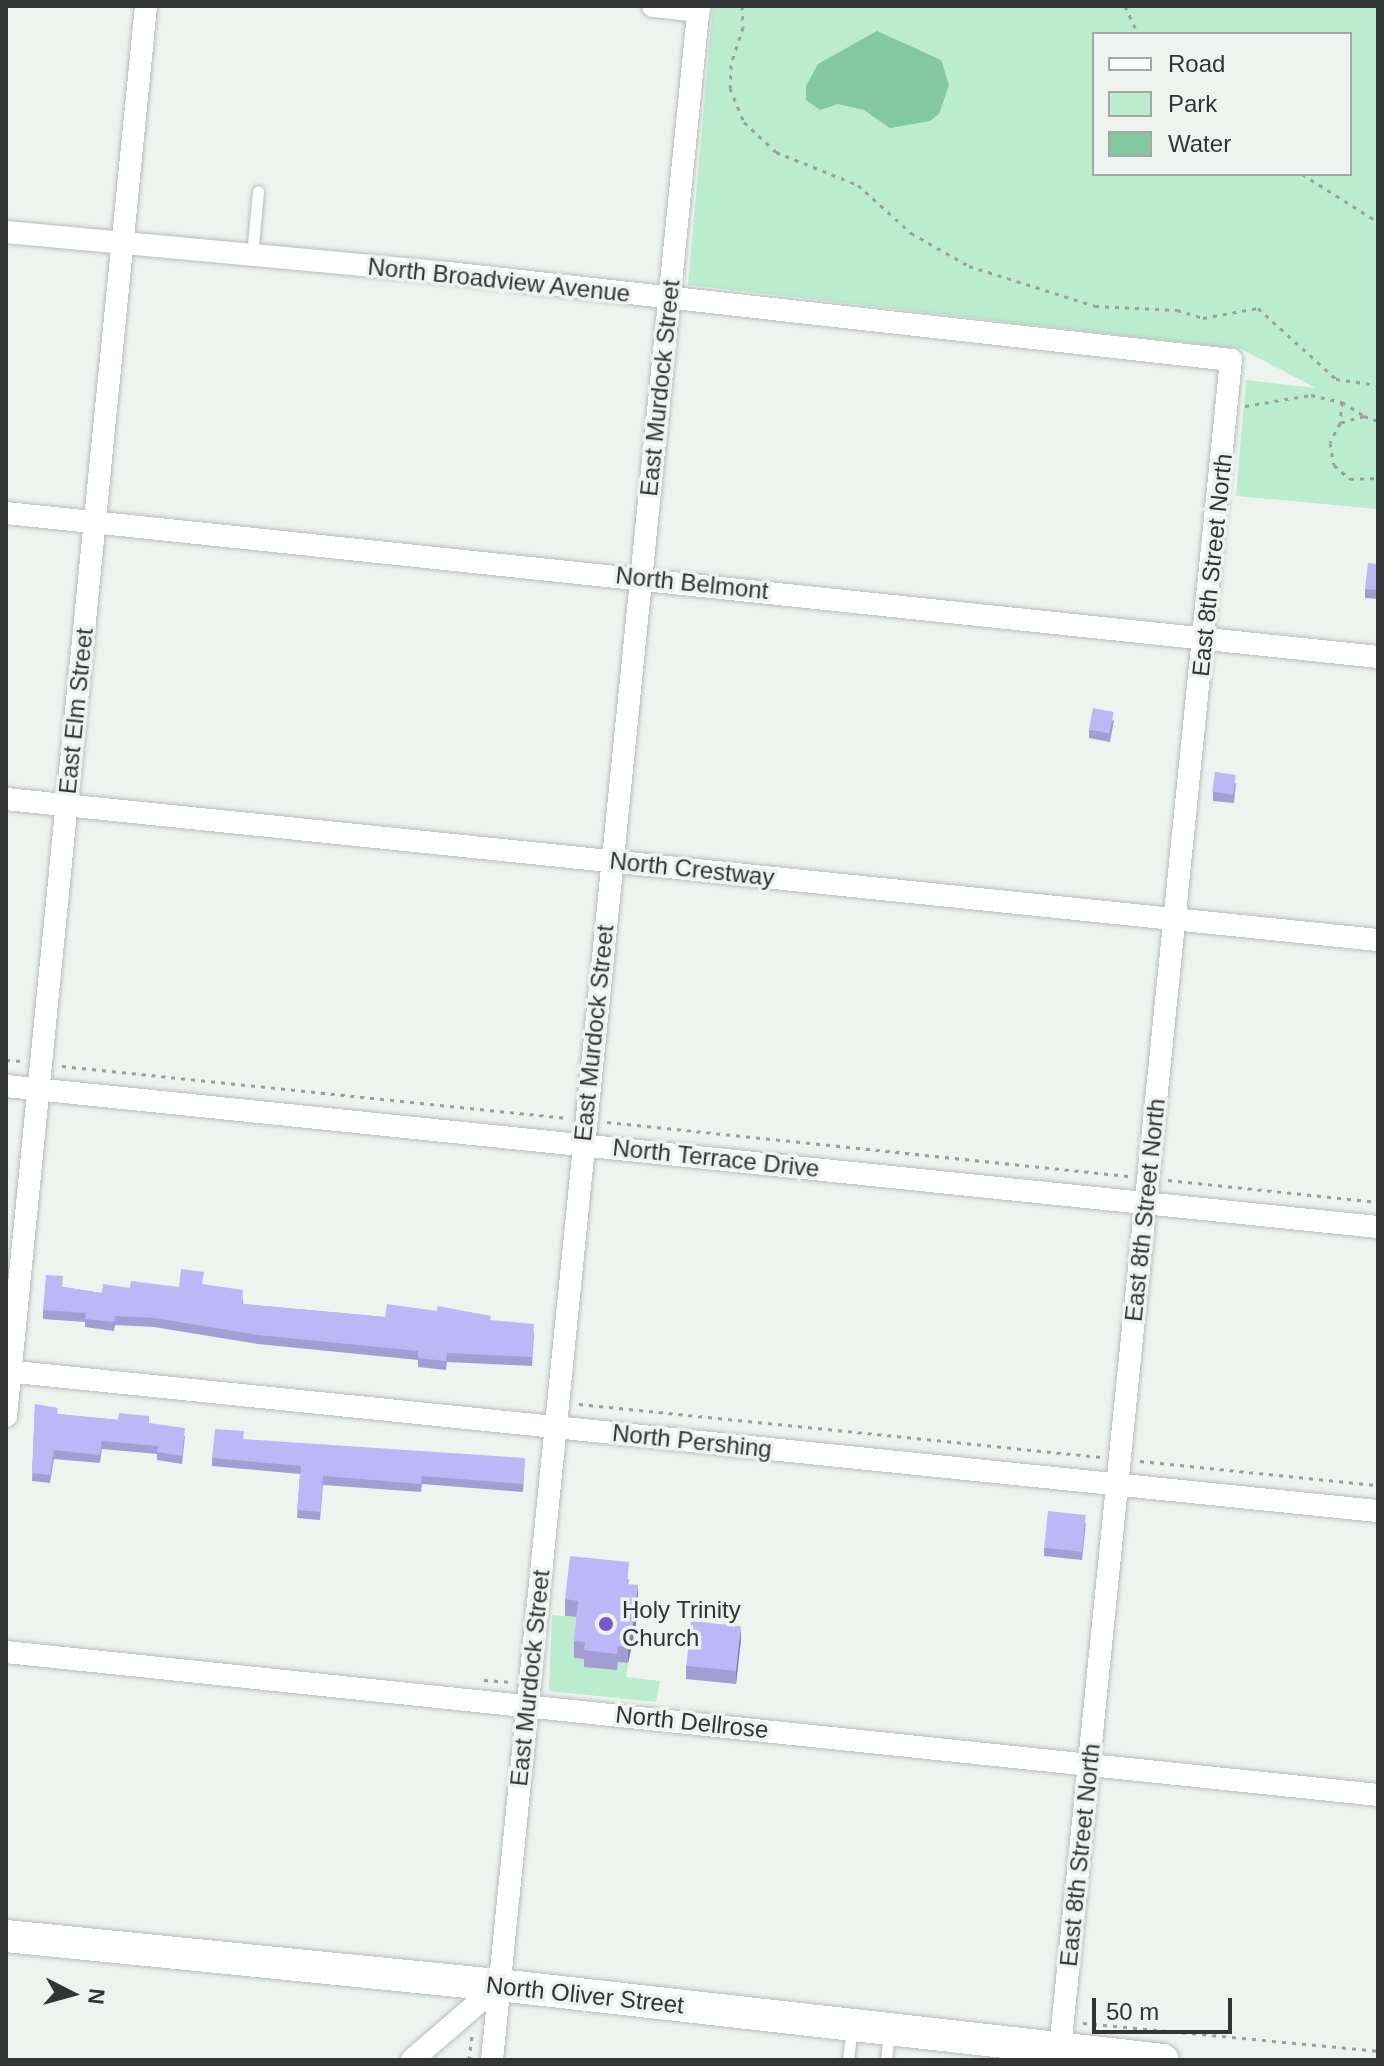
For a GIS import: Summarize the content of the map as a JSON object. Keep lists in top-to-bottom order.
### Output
{
  "streets": {
    "main road": ["North Oliver Street"],
    "street": [
      "North Broadview Avenue",
      "East Murdock Street",
      "East 8th Street North",
      "North Belmont",
      "East Elm Street",
      "North Crestway",
      "North Terrace Drive",
      "North Pershing",
      "North Dellrose"
    ]
  },
  "crossings": [
    ["North Broadview Avenue", "East Murdock Street"],
    ["North Broadview Avenue", "East 8th Street North"],
    ["North Broadview Avenue", "East Elm Street"],
    ["East Murdock Street", "North Belmont"],
    ["East Murdock Street", "North Crestway"],
    ["East Murdock Street", "North Terrace Drive"],
    ["East Murdock Street", "North Pershing"],
    ["East Murdock Street", "North Dellrose"],
    ["East Murdock Street", "North Oliver Street"],
    ["East 8th Street North", "North Belmont"],
    ["East 8th Street North", "North Crestway"],
    ["East 8th Street North", "North Terrace Drive"],
    ["East 8th Street North", "North Pershing"],
    ["East 8th Street North", "North Dellrose"],
    ["East 8th Street North", "North Oliver Street"],
    ["North Belmont", "East Elm Street"],
    ["East Elm Street", "North Crestway"],
    ["East Elm Street", "North Terrace Drive"],
    ["East Elm Street", "North Pershing"]
  ],
  "places": ["Holy Trinity Church"],
  "legend": ["Road", "Park", "Water"],
  "scale_bar": "50 m",
  "north": "right"
}
